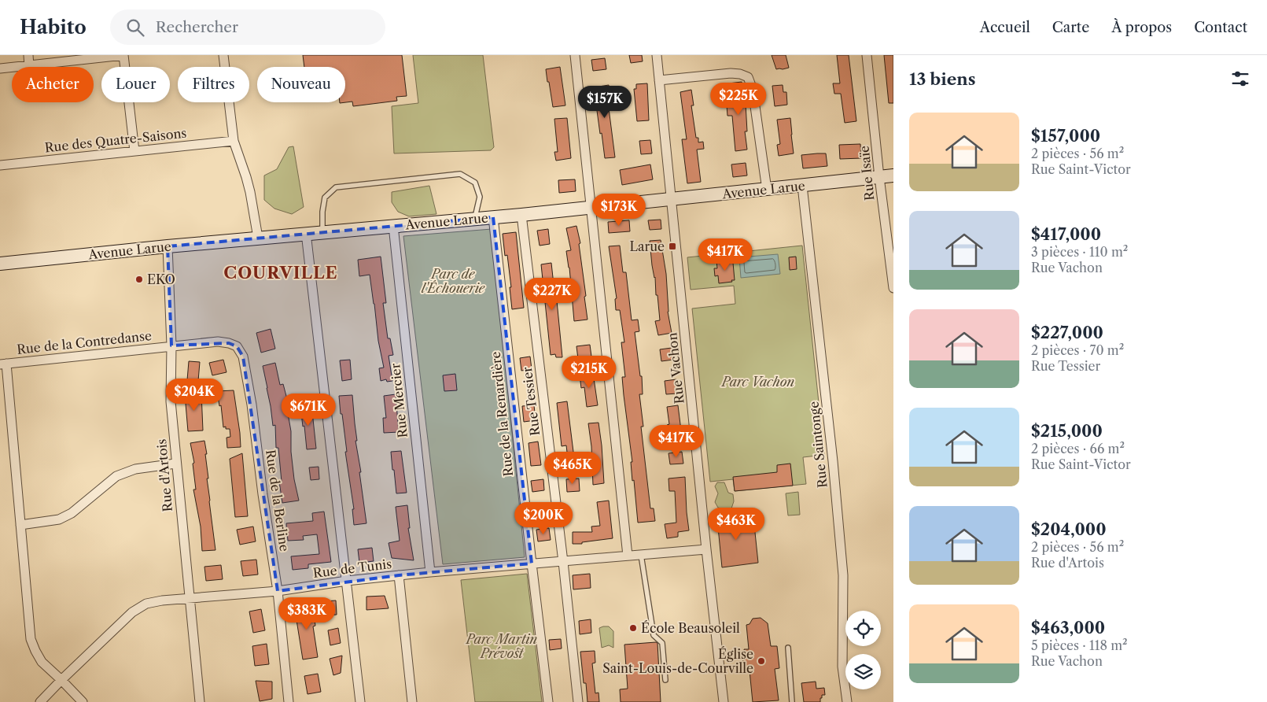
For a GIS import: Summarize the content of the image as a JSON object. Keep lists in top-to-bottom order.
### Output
{
  "streets": {
    "street": [
      "Rue des Quatre-Saisons",
      "Rue Isaïe",
      "Avenue Larue",
      "Rue de la Contredanse",
      "Rue Vachon",
      "Rue Mercier",
      "Rue Tessier",
      "Rue de la Renardière",
      "Rue Saintonge",
      "Rue d'Artois",
      "Rue de la Berline",
      "Rue de Tunis"
    ]
  },
  "crossings": [
    ["Rue Isaïe", "Avenue Larue"],
    ["Avenue Larue", "Rue Vachon"],
    ["Avenue Larue", "Rue Mercier"],
    ["Avenue Larue", "Rue Tessier"],
    ["Avenue Larue", "Rue de la Renardière"],
    ["Avenue Larue", "Rue Saintonge"],
    ["Avenue Larue", "Rue d'Artois"],
    ["Rue de la Contredanse", "Rue d'Artois"],
    ["Rue de la Contredanse", "Rue de la Berline"],
    ["Rue Vachon", "Rue de Tunis"],
    ["Rue Mercier", "Rue de Tunis"],
    ["Rue Tessier", "Rue de Tunis"],
    ["Rue de la Renardière", "Rue de Tunis"],
    ["Rue d'Artois", "Rue de la Berline"],
    ["Rue d'Artois", "Rue de Tunis"],
    ["Rue de la Berline", "Rue de Tunis"]
  ],
  "districts": ["COURVILLE"],
  "parks": ["Parc de l'Échouerie", "Parc Vachon", "Parc Martin Prévost"],
  "places": {
    "transit": ["Larue"],
    "other": ["EKO", "École Beausoleil", "Église Saint-Louis-de-Courville"]
  },
  "page": {
    "header": "Habito",
    "search": "Rechercher",
    "nav": [
      "Accueil",
      "Carte",
      "À propos",
      "Contact"
    ],
    "heading": "13 biens",
    "chip": [
      "Acheter",
      "Louer",
      "Filtres",
      "Nouveau"
    ],
    "price": [
      "$225K",
      "$157K",
      "$173K",
      "$417K",
      "$227K",
      "$215K",
      "$204K",
      "$671K",
      "$417K",
      "$465K",
      "$200K",
      "$463K",
      "$383K"
    ],
    "list": [
      {
        "name": "$157,000",
        "note": "2 pièces · 56 m² · Rue Saint-Victor"
      },
      {
        "name": "$417,000",
        "note": "3 pièces · 110 m² · Rue Vachon"
      },
      {
        "name": "$227,000",
        "note": "2 pièces · 70 m² · Rue Tessier"
      },
      {
        "name": "$215,000",
        "note": "2 pièces · 66 m² · Rue Saint-Victor"
      },
      {
        "name": "$204,000",
        "note": "2 pièces · 56 m² · Rue d'Artois"
      },
      {
        "name": "$463,000",
        "note": "5 pièces · 118 m² · Rue Vachon"
      }
    ]
  }
}
